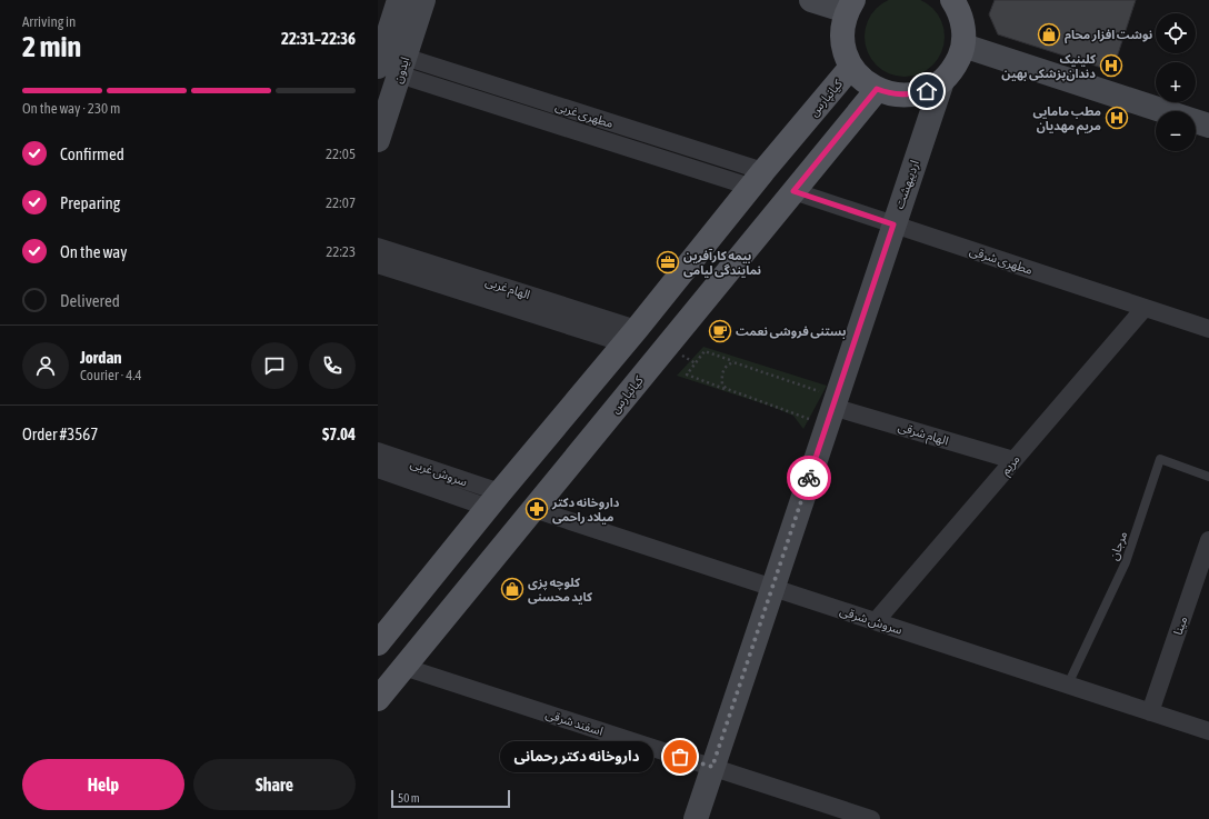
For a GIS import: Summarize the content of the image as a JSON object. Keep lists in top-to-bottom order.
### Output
{
  "streets": {
    "main road": ["کیانپارس"],
    "street": [
      "ایدون",
      "مطهری غربی",
      "اردیبهشت",
      "مطهری شرقی",
      "الهام غربی",
      "الهام شرقی",
      "مریم",
      "سروش غربی",
      "سروش شرقی",
      "مینا",
      "اسفند شرقی"
    ],
    "lane": ["مرجان"]
  },
  "crossings": [
    ["ایدون", "مطهری غربی"],
    ["کیانپارس", "مطهری غربی"],
    ["کیانپارس", "مطهری شرقی"],
    ["کیانپارس", "الهام غربی"],
    ["کیانپارس", "سروش غربی"],
    ["کیانپارس", "سروش شرقی"],
    ["کیانپارس", "اسفند شرقی"],
    ["اردیبهشت", "مطهری شرقی"],
    ["اردیبهشت", "الهام شرقی"],
    ["اردیبهشت", "سروش شرقی"],
    ["اردیبهشت", "اسفند شرقی"],
    ["مطهری شرقی", "مریم"],
    ["الهام شرقی", "مریم"],
    ["مریم", "سروش شرقی"],
    ["مرجان", "سروش شرقی"],
    ["سروش شرقی", "مینا"]
  ],
  "places": {
    "shop": ["نوشت افزار محام", "کلوچه پزی کاید محسنی"],
    "hospital": ["کلینیک دندان‌پزشکی بهین", "مطب مامایی مریم مهدیان"],
    "office": ["بیمه کارآفرین نمایندگی لیامی"],
    "cafe": ["بستنی فروشی نعمت"],
    "pharmacy": ["داروخانه دکتر میلاد راحمی"],
    "other": ["داروخانه دکتر رحمانی"]
  },
  "scale_bar": "50 m",
  "page": {
    "heading": ["2 min", "Arriving in", "22:31–22:36"],
    "panel": [
      "Jordan",
      "Courier · 4.4",
      "Order #3567",
      "$7.04"
    ],
    "map_buttons": ["+", "−"],
    "bar": "On the way · 230 m",
    "list": [
      ["Confirmed", "22:05"],
      ["Preparing", "22:07"],
      ["On the way", "22:23"],
      "Delivered"
    ],
    "bubble": "داروخانه دکتر رحمانی",
    "buttons": ["Help", "Share"],
    "scale": "50 m"
  }
}
